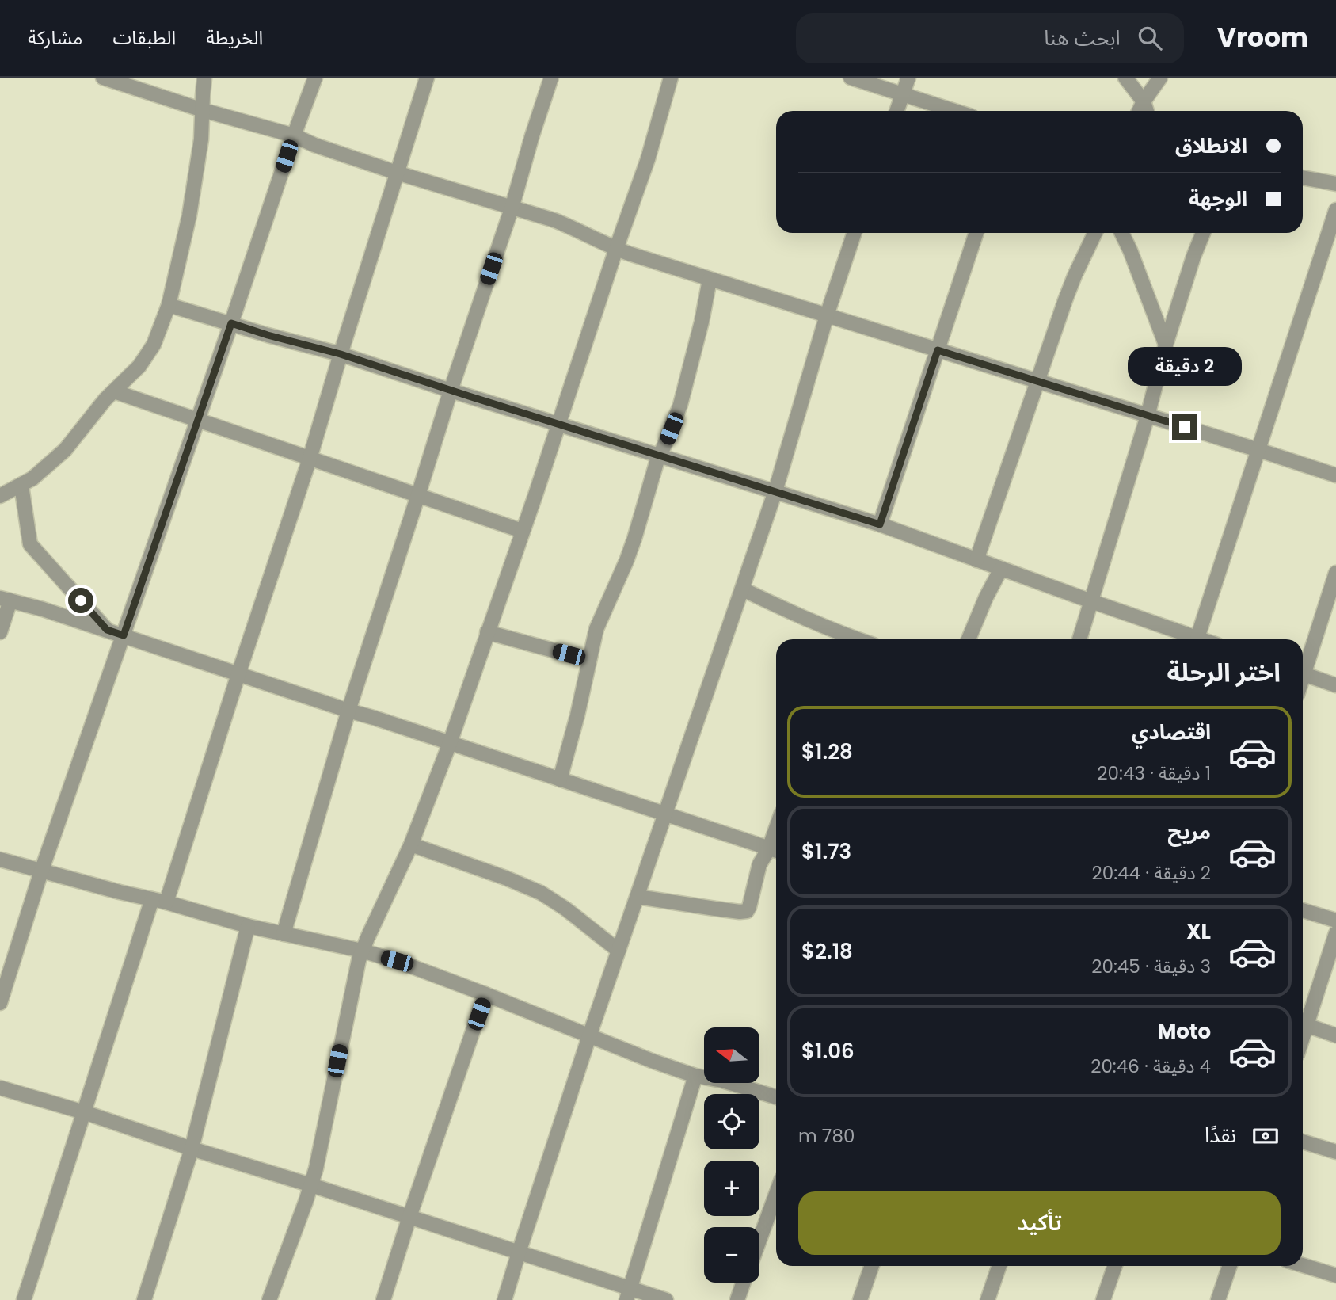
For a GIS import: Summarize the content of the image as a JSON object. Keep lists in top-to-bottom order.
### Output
{
  "north": "left",
  "page": {
    "header": "Vroom",
    "search": "ابحث هنا",
    "nav": ["الخريطة", "الطبقات", "مشاركة"],
    "banner": ["الانطلاق", "الوجهة"],
    "bubble": "2 دقيقة",
    "heading": "اختر الرحلة",
    "list": [
      {
        "name": "اقتصادي",
        "note": "1 دقيقة · 20:43",
        "value": "$1.28"
      },
      {
        "name": "مريح",
        "note": "2 دقيقة · 20:44",
        "value": "$1.73"
      },
      {
        "name": "XL",
        "note": "3 دقيقة · 20:45",
        "value": "$2.18"
      },
      {
        "name": "Moto",
        "note": "4 دقيقة · 20:46",
        "value": "$1.06"
      }
    ],
    "map_buttons": ["+", "−"],
    "pay": ["نقدًا", "780 m"],
    "buttons": "تأكيد"
  }
}
